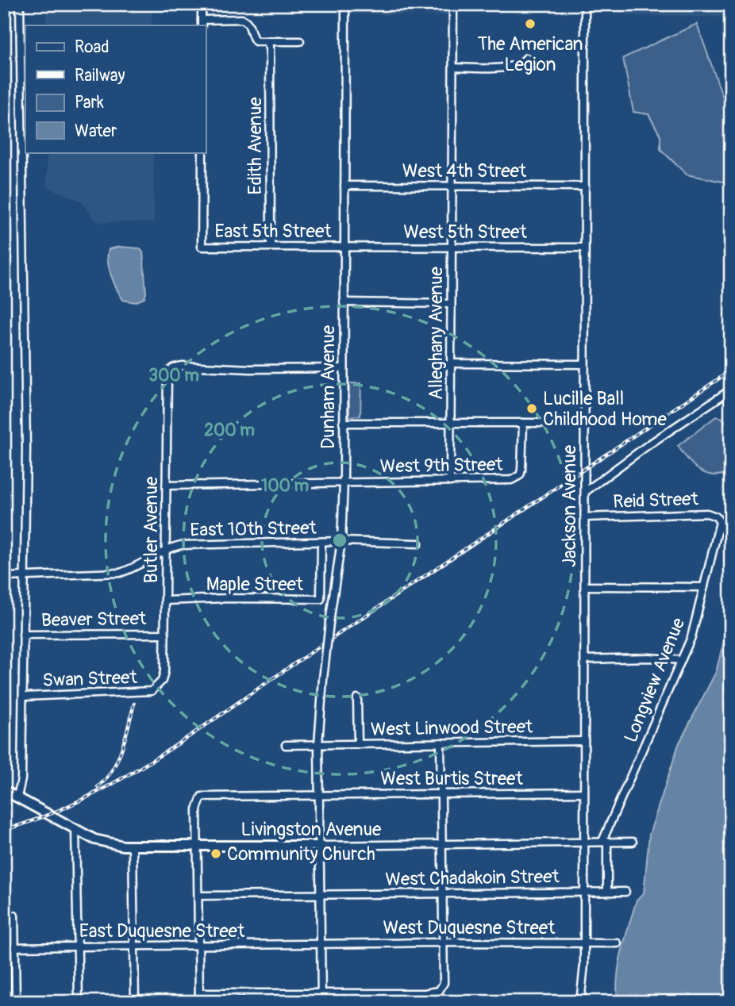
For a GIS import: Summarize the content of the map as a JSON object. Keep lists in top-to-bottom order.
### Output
{
  "streets": {
    "street": [
      "Edith Avenue",
      "West 4th Street",
      "East 5th Street",
      "West 5th Street",
      "Alleghany Avenue",
      "Dunham Avenue",
      "West 9th Street",
      "Reid Street",
      "Jackson Avenue",
      "East 10th Street",
      "Butler Avenue",
      "Maple Street",
      "Beaver Street",
      "Swan Street",
      "Longview Avenue",
      "West Linwood Street",
      "West Burtis Street",
      "Livingston Avenue",
      "West Chadakoin Street",
      "West Duquesne Street",
      "East Duquesne Street"
    ]
  },
  "crossings": [
    ["Edith Avenue", "East 5th Street"],
    ["West 4th Street", "Alleghany Avenue"],
    ["West 4th Street", "Dunham Avenue"],
    ["West 4th Street", "Jackson Avenue"],
    ["East 5th Street", "West 5th Street"],
    ["East 5th Street", "Dunham Avenue"],
    ["West 5th Street", "Alleghany Avenue"],
    ["West 5th Street", "Dunham Avenue"],
    ["West 5th Street", "Jackson Avenue"],
    ["Alleghany Avenue", "West 9th Street"],
    ["Dunham Avenue", "West 9th Street"],
    ["Dunham Avenue", "East 10th Street"],
    ["Dunham Avenue", "Butler Avenue"],
    ["Dunham Avenue", "West Linwood Street"],
    ["Dunham Avenue", "West Burtis Street"],
    ["Dunham Avenue", "Livingston Avenue"],
    ["Dunham Avenue", "West Chadakoin Street"],
    ["Dunham Avenue", "West Duquesne Street"],
    ["Dunham Avenue", "East Duquesne Street"],
    ["West 9th Street", "Butler Avenue"],
    ["Reid Street", "Jackson Avenue"],
    ["Reid Street", "Longview Avenue"],
    ["Jackson Avenue", "West Linwood Street"],
    ["Jackson Avenue", "West Burtis Street"],
    ["Jackson Avenue", "Livingston Avenue"],
    ["Jackson Avenue", "West Chadakoin Street"],
    ["Jackson Avenue", "West Duquesne Street"],
    ["East 10th Street", "Butler Avenue"],
    ["East 10th Street", "Maple Street"],
    ["Butler Avenue", "Maple Street"],
    ["Butler Avenue", "Beaver Street"],
    ["Butler Avenue", "Swan Street"],
    ["Longview Avenue", "Livingston Avenue"],
    ["West Burtis Street", "Livingston Avenue"],
    ["West Duquesne Street", "East Duquesne Street"]
  ],
  "places": ["The American Legion", "Lucille Ball Childhood Home", "Community Church"],
  "legend": [
    "Road",
    "Railway",
    "Park",
    "Water"
  ],
  "rings": ["300 m", "200 m", "100 m"]
}
